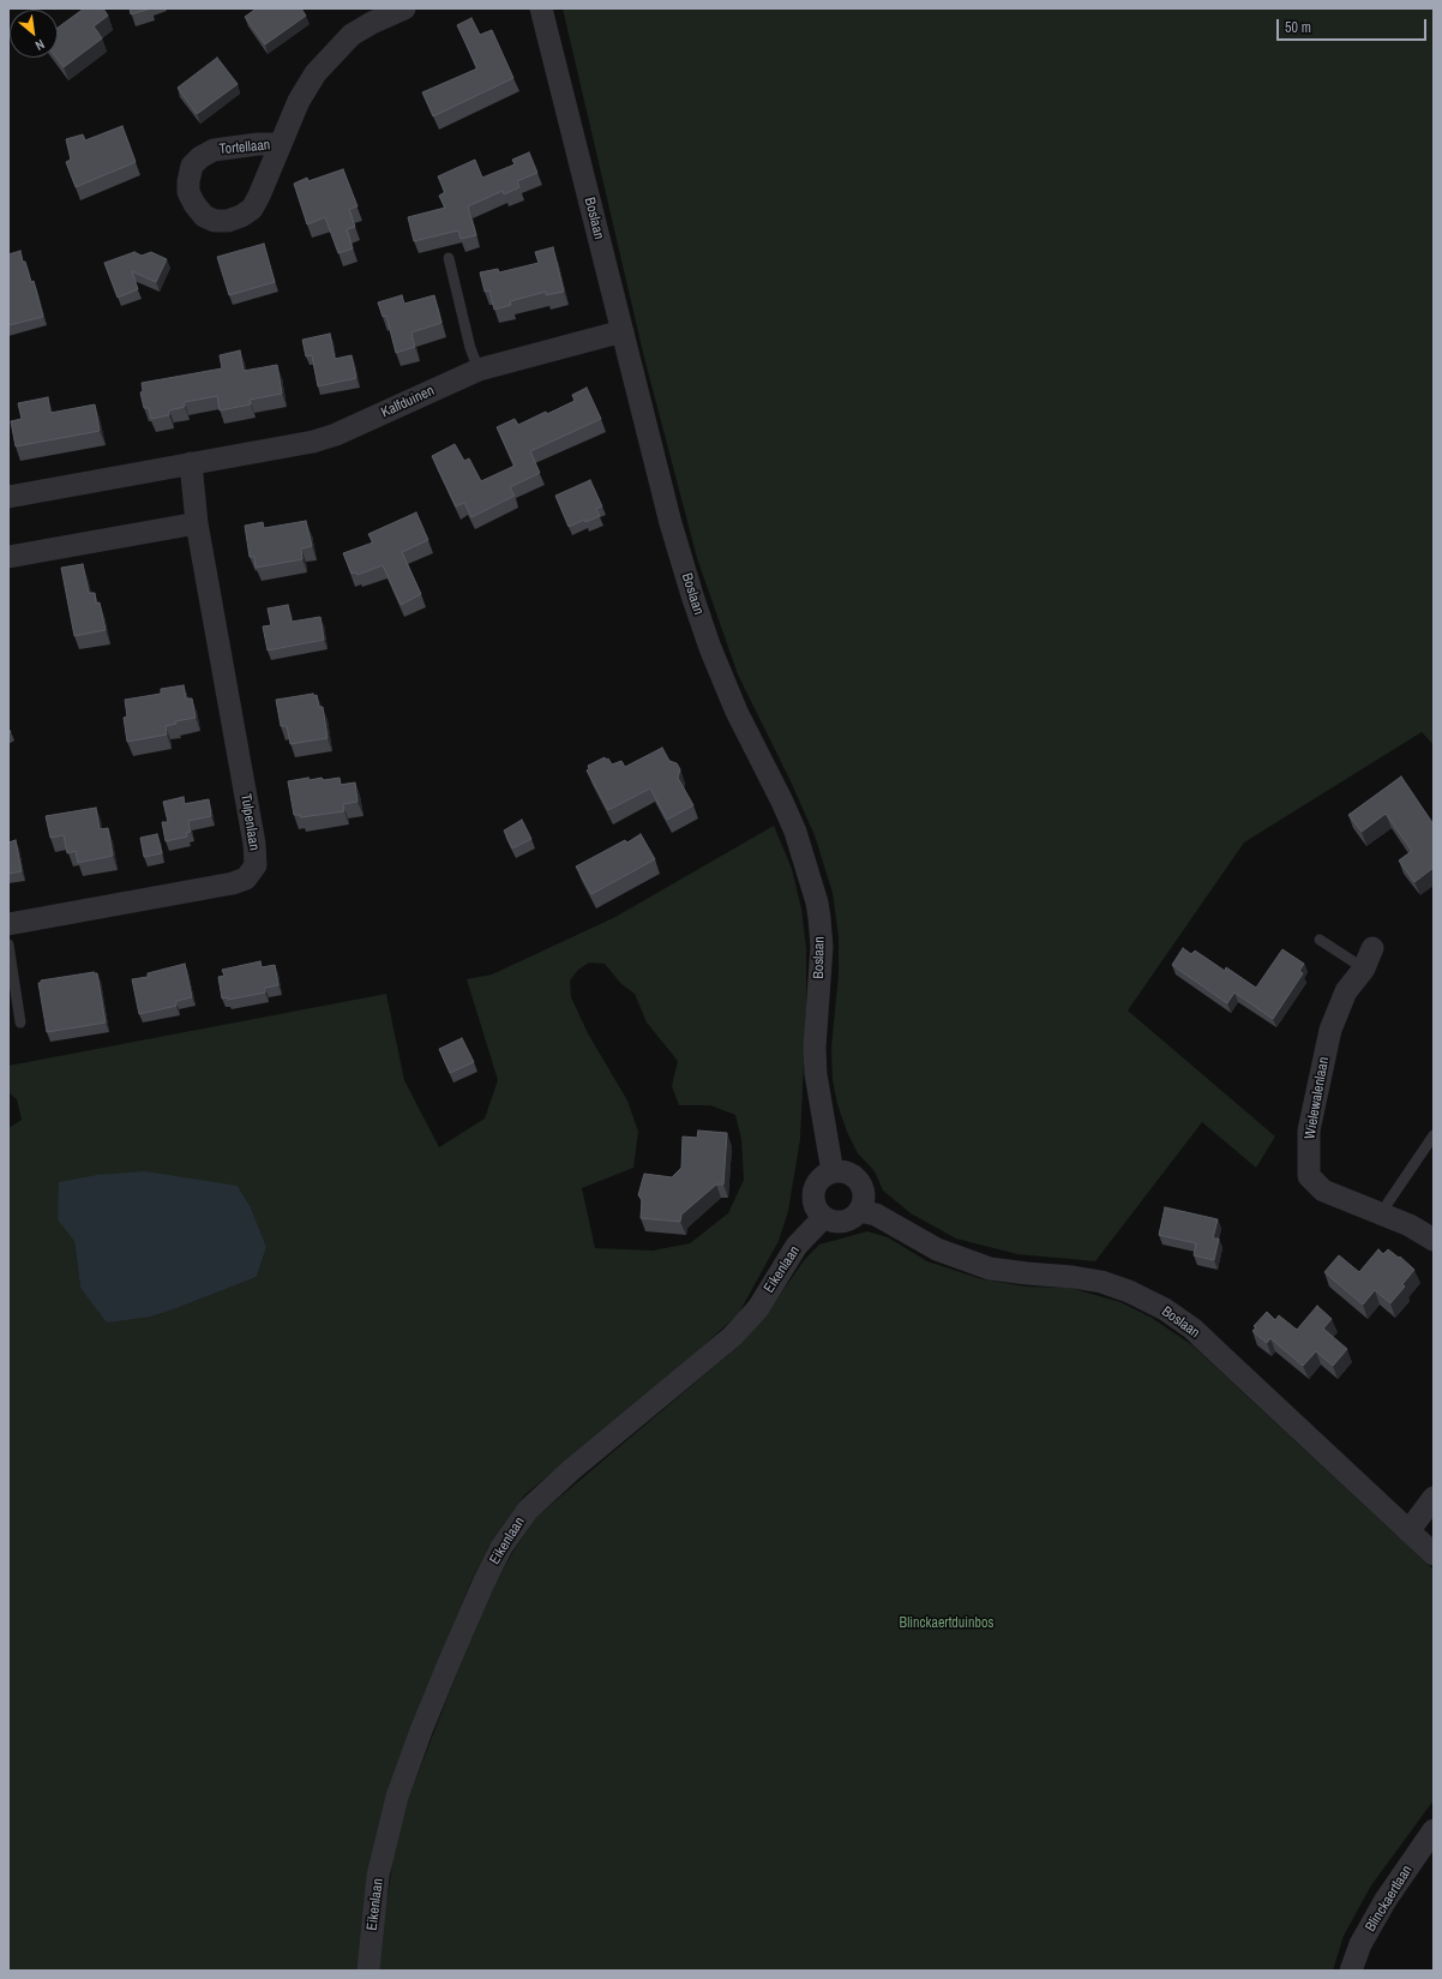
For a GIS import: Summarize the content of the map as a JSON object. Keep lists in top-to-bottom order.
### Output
{
  "streets": {
    "street": [
      "Tortellaan",
      "Boslaan",
      "Kalfduinen",
      "Tulpenlaan",
      "Wielewalenlaan",
      "Eikenlaan",
      "Blinckaertlaan"
    ]
  },
  "crossings": [
    ["Boslaan", "Kalfduinen"],
    ["Boslaan", "Eikenlaan"]
  ],
  "parks": ["Blinckaertduinbos"],
  "scale_bar": "50 m",
  "north": "bottom right"
}
